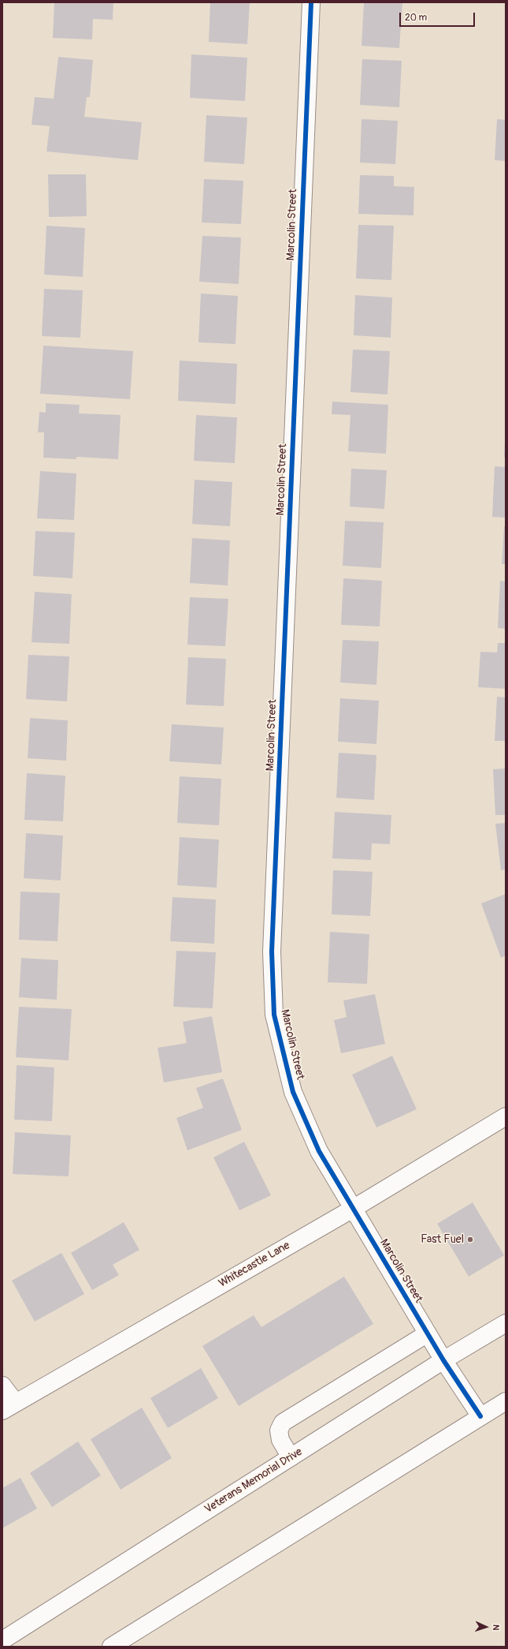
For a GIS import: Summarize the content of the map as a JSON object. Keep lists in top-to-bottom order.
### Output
{
  "streets": {
    "street": ["Marcolin Street", "Whitecastle Lane", "Veterans Memorial Drive"]
  },
  "crossings": [
    ["Marcolin Street", "Whitecastle Lane"],
    ["Marcolin Street", "Veterans Memorial Drive"]
  ],
  "places": ["Fast Fuel"],
  "scale_bar": "20 m",
  "north": "right"
}
